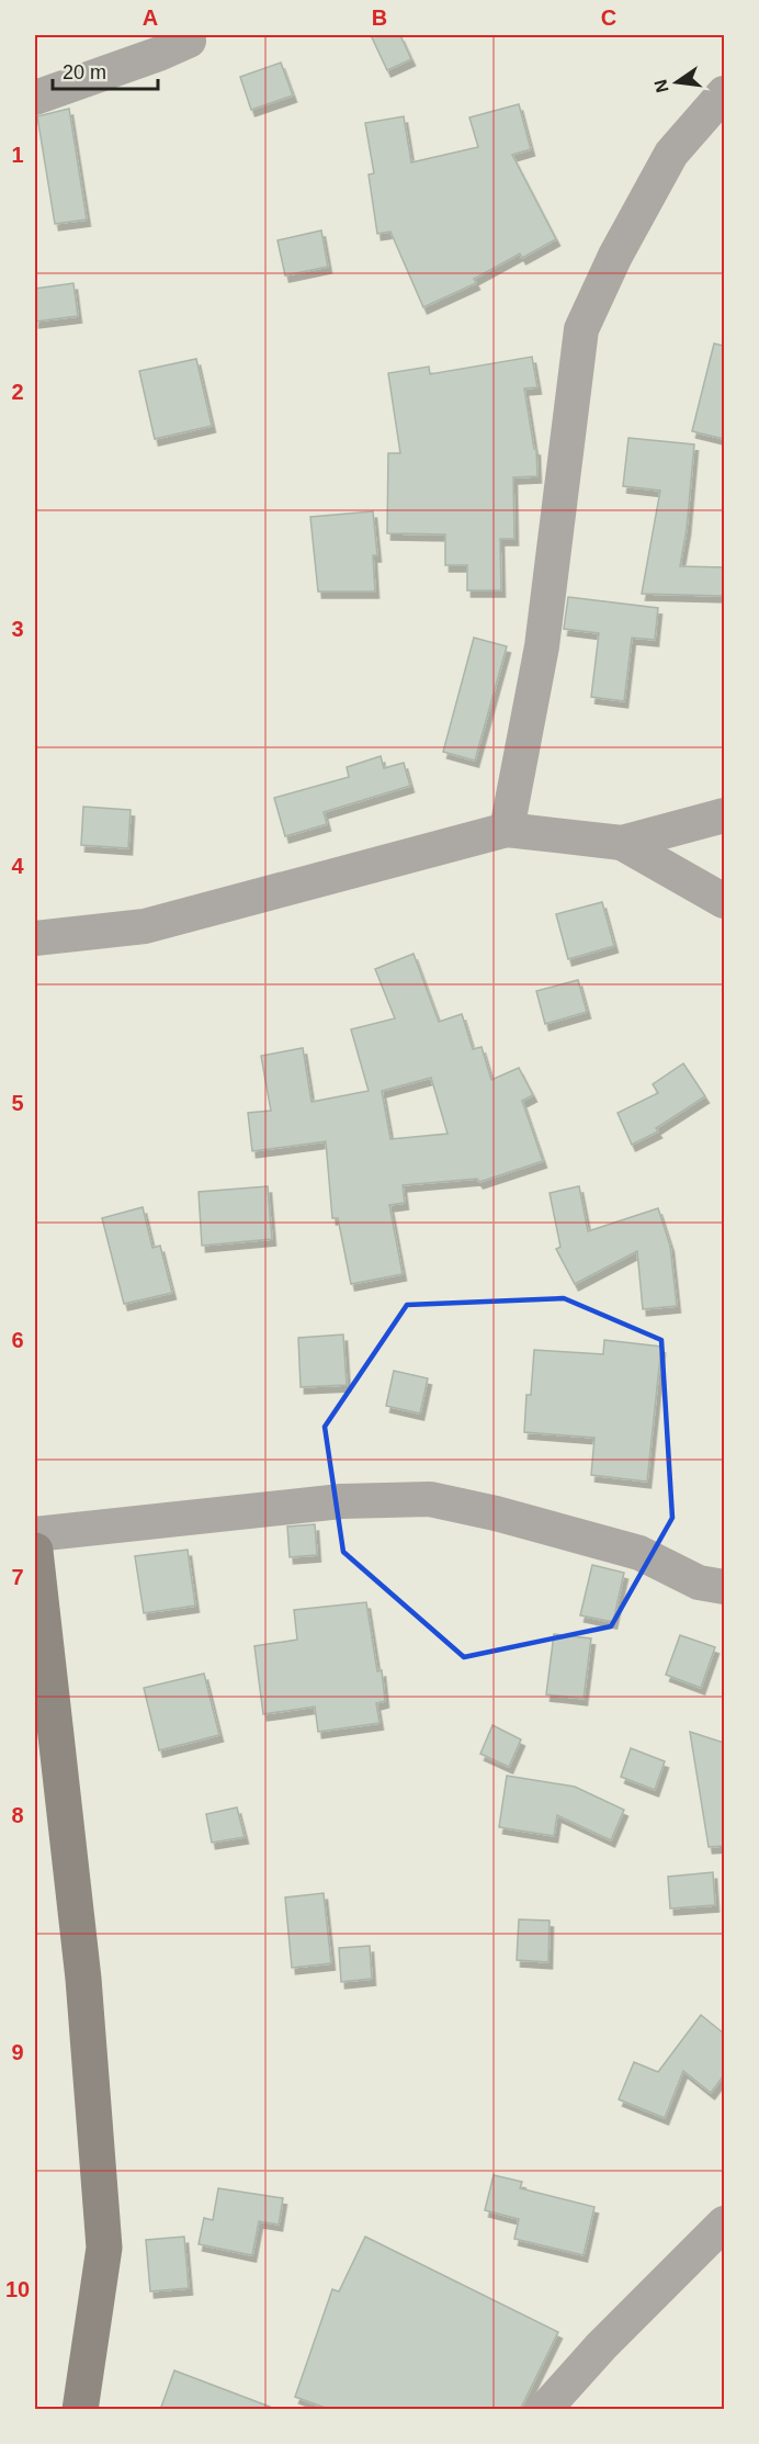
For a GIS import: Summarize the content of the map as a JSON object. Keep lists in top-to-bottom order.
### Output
{
  "scale_bar": "20 m",
  "north": "left",
  "grid": {
    "columns": ["A", "B", "C"],
    "rows": [
      "1",
      "2",
      "3",
      "4",
      "5",
      "6",
      "7",
      "8",
      "9",
      "10"
    ]
  }
}
